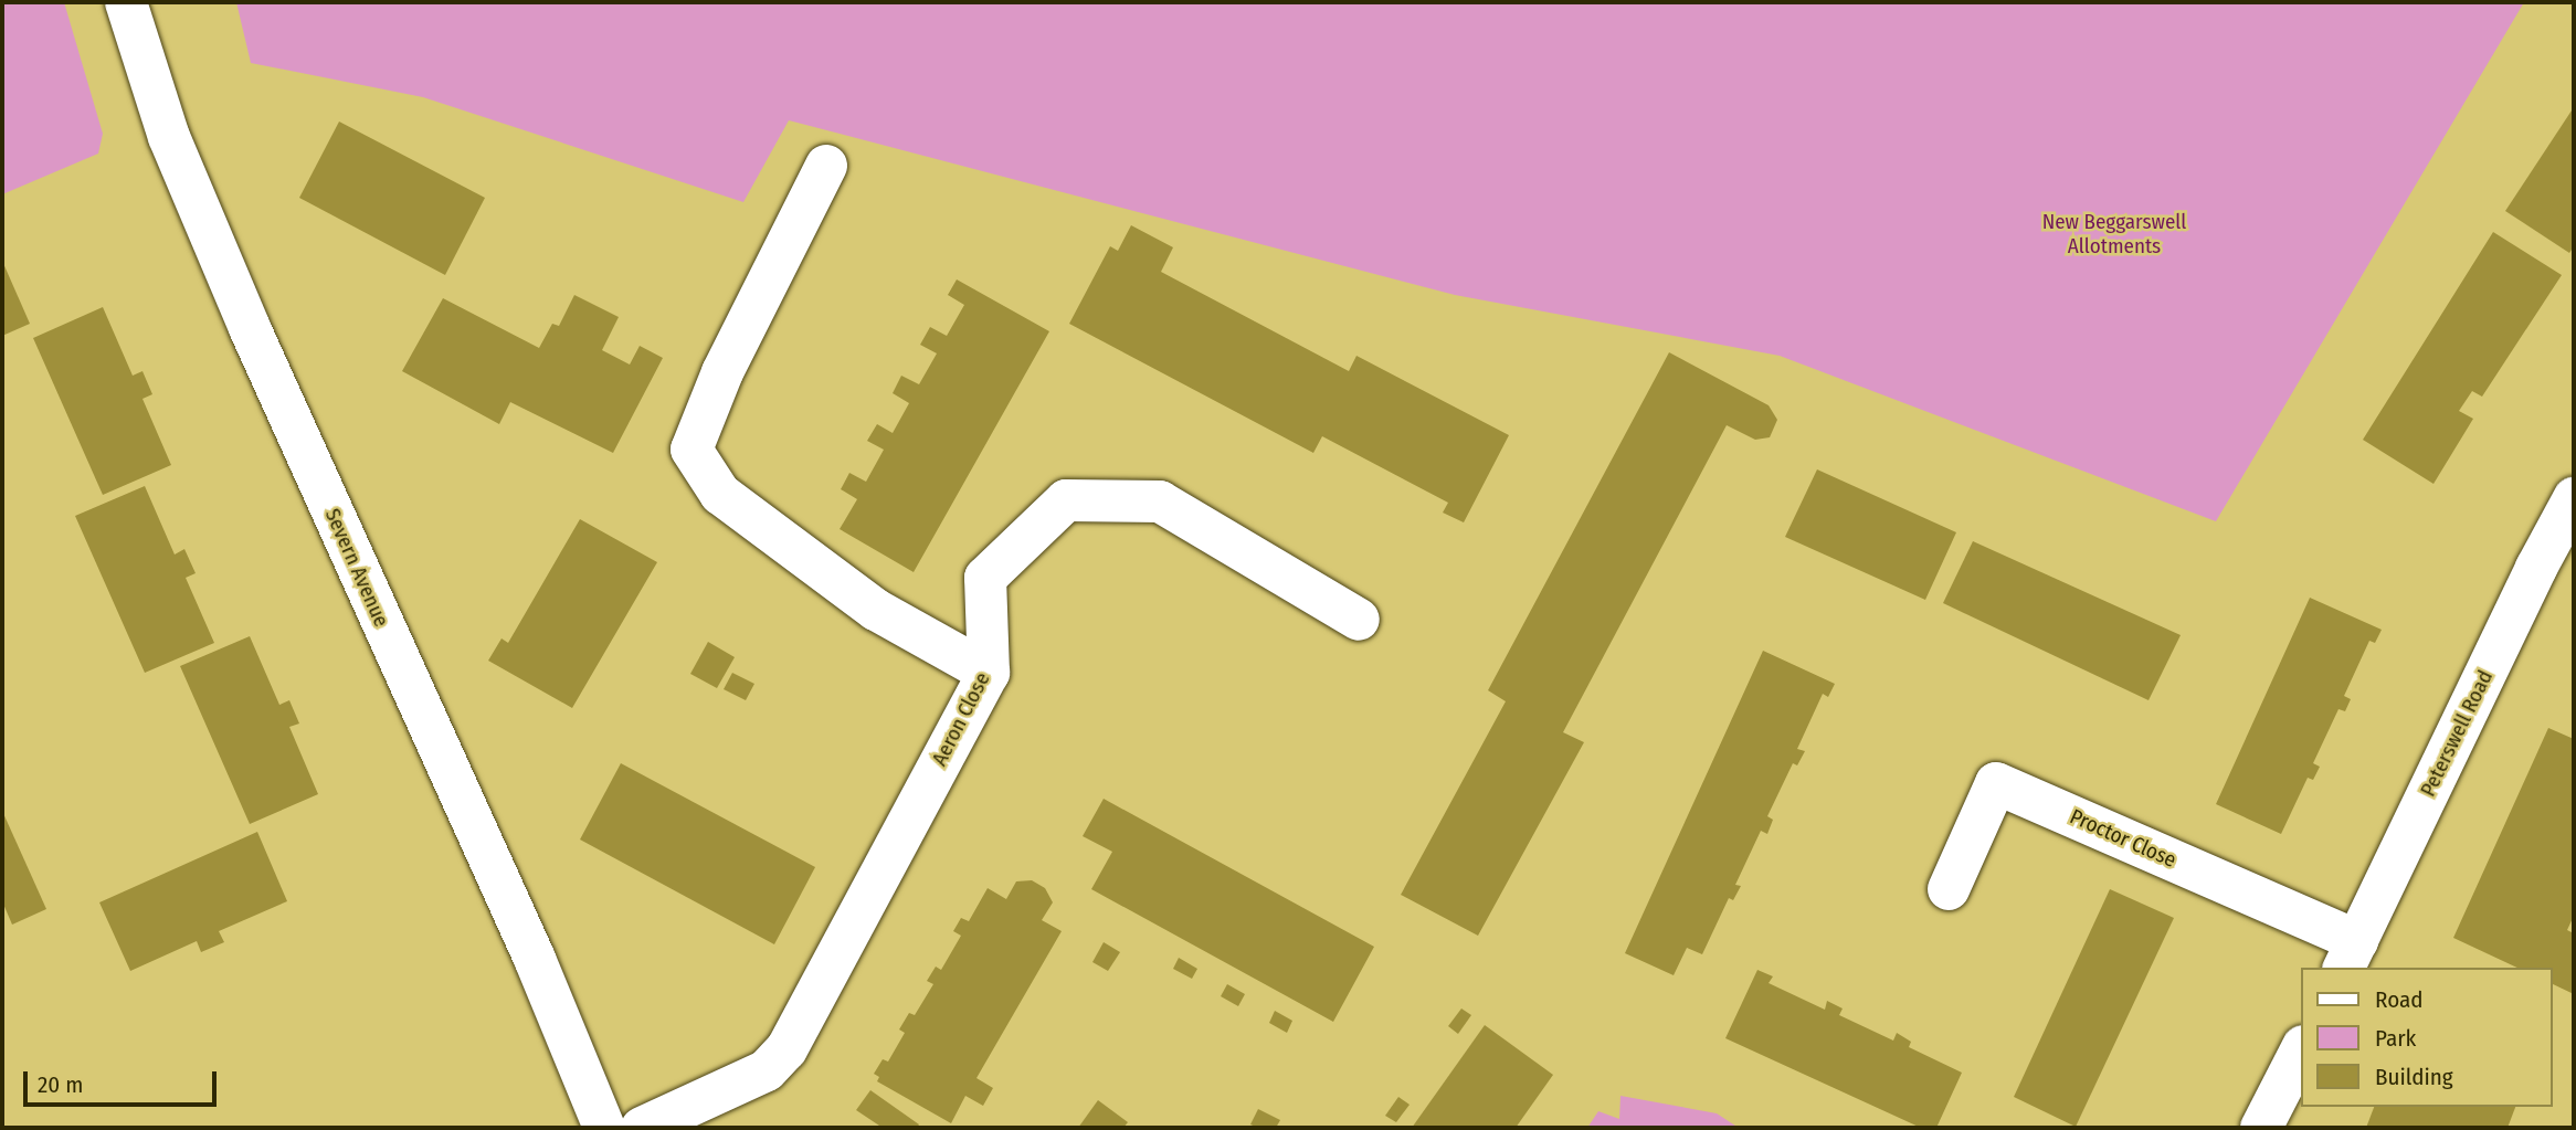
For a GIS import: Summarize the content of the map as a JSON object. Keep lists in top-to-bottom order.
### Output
{
  "streets": {
    "street": [
      "Severn Avenue",
      "Aeron Close",
      "Peterswell Road",
      "Proctor Close"
    ]
  },
  "crossings": [
    ["Peterswell Road", "Proctor Close"]
  ],
  "parks": ["New Beggarswell Allotments"],
  "legend": ["Road", "Park", "Building"],
  "scale_bar": "20 m"
}
